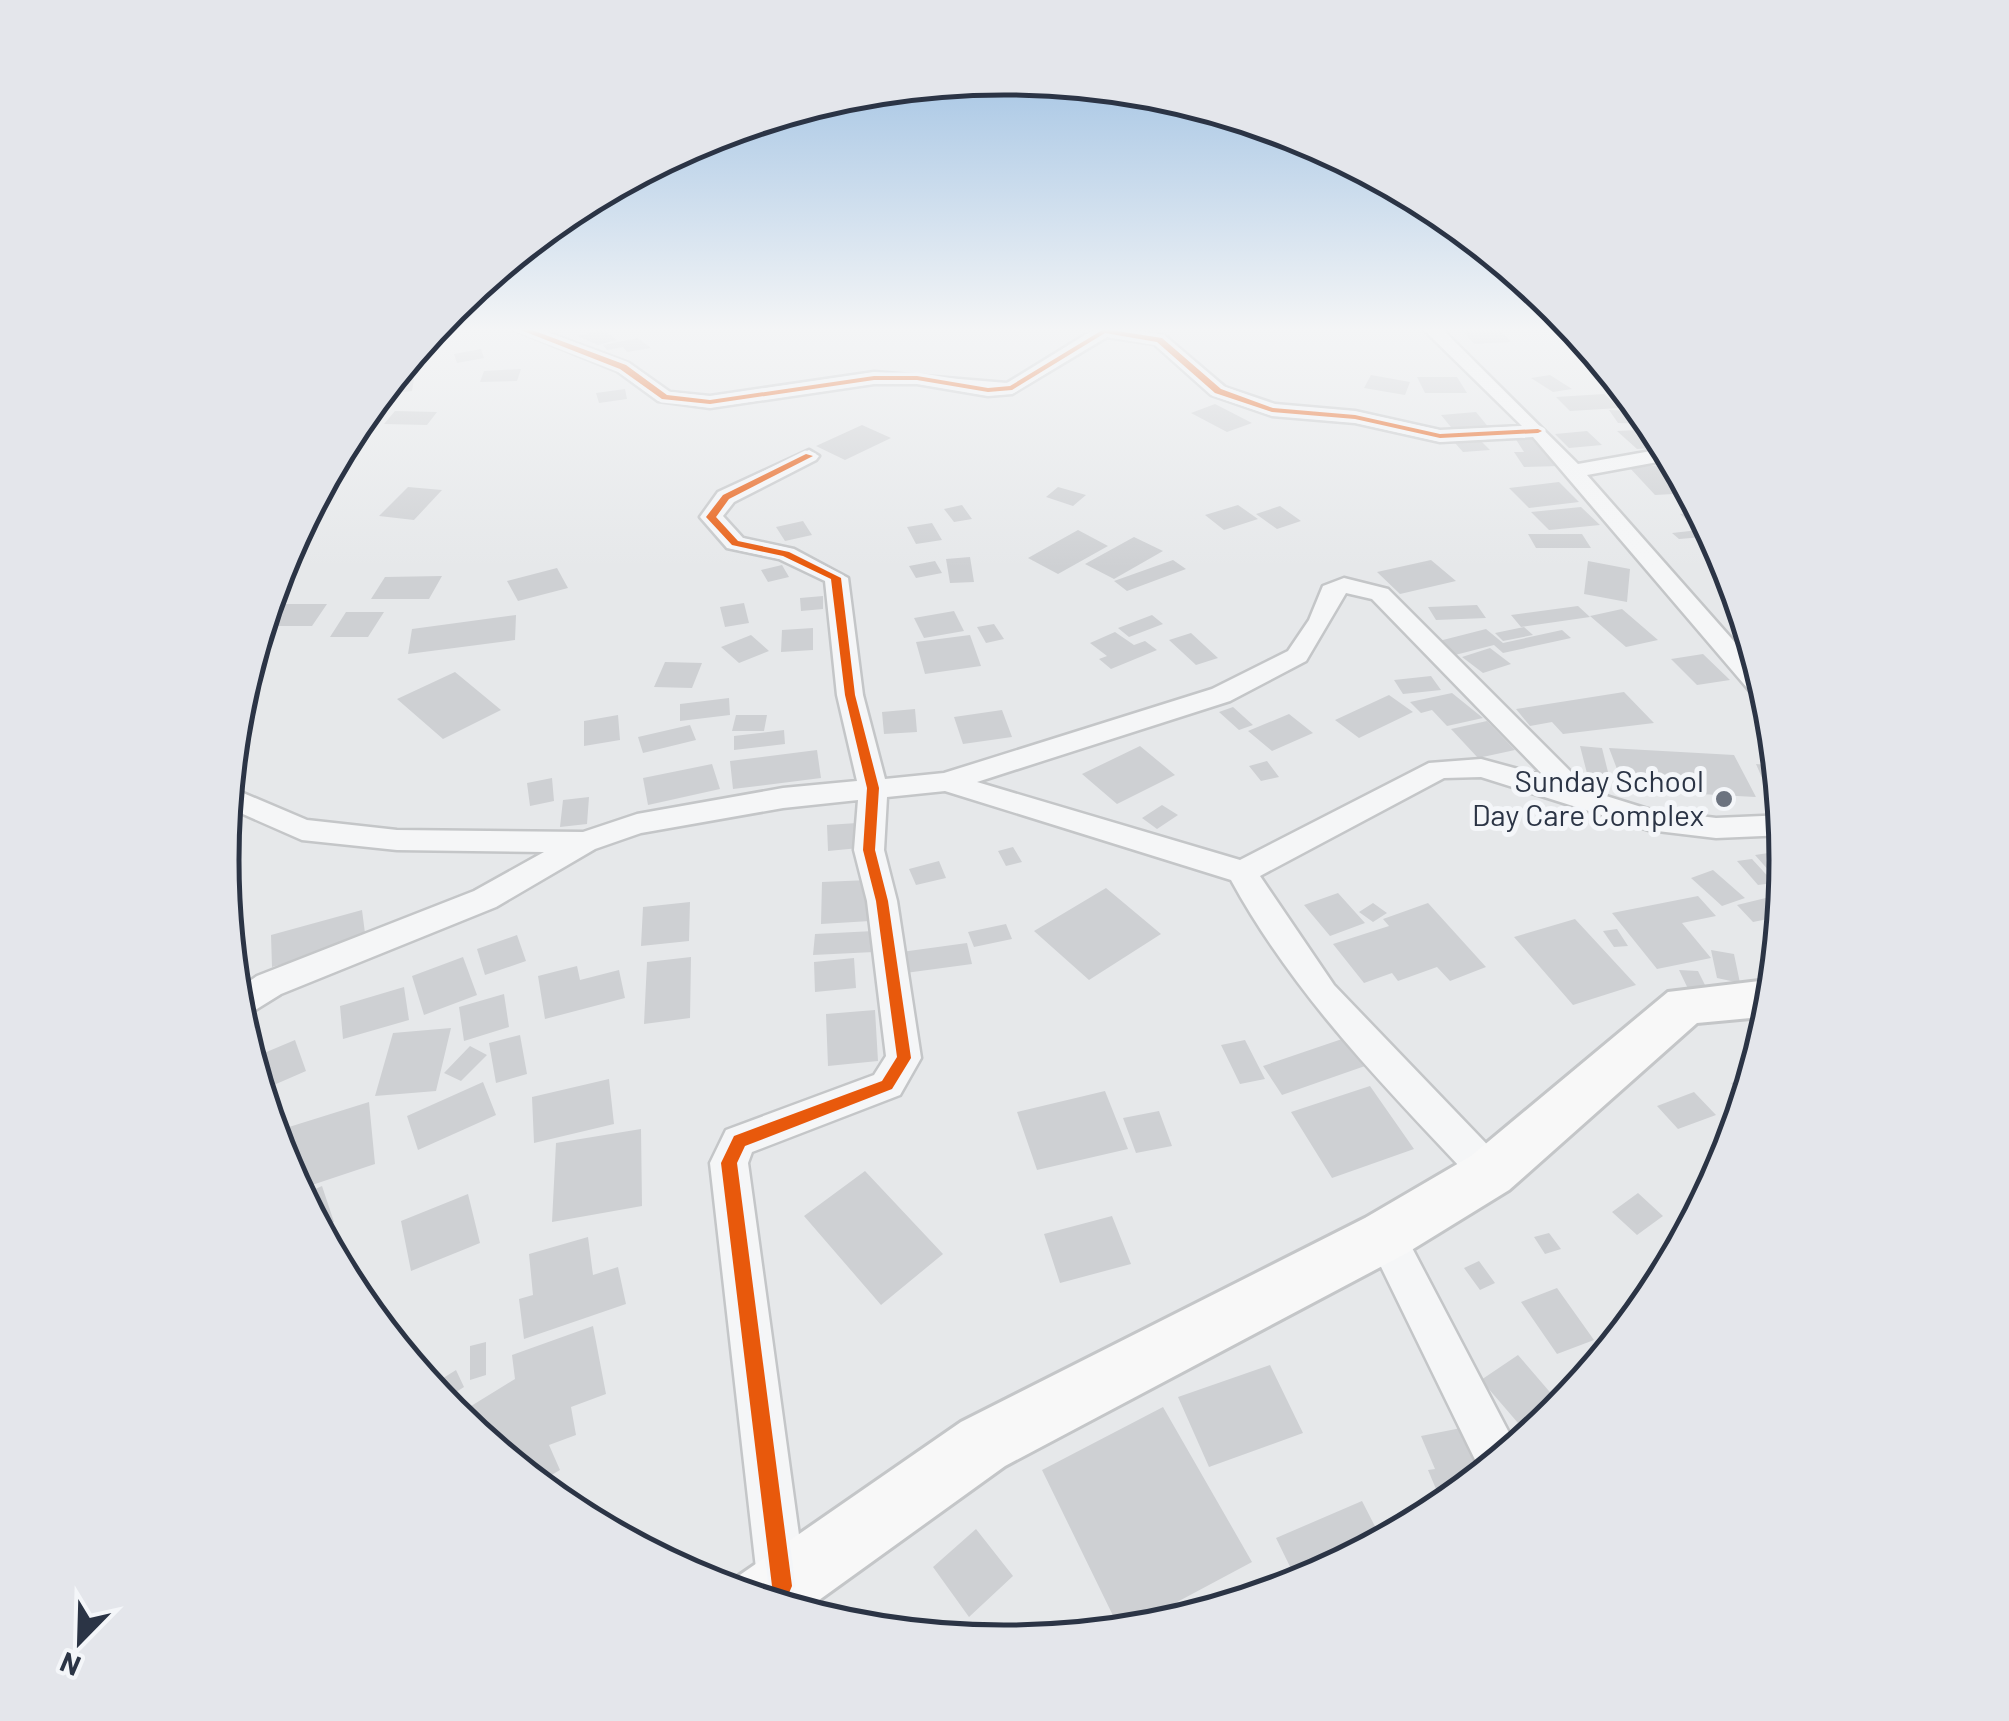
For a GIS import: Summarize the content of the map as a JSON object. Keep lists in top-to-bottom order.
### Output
{
  "places": ["Sunday School Day Care Complex"],
  "north": "bottom left"
}
